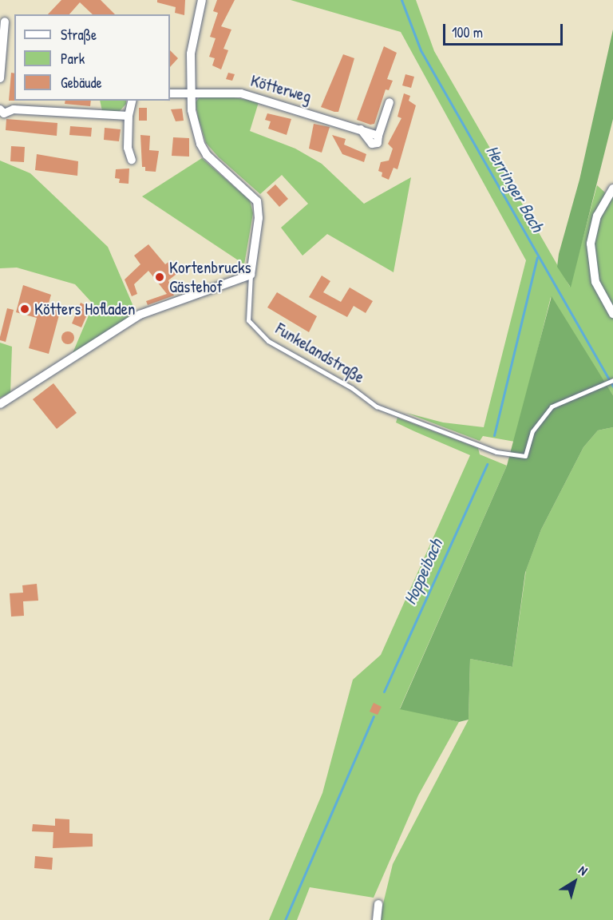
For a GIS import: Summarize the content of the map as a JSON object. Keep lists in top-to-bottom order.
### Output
{
  "streets": {
    "street": ["Kötterweg", "Funkelandstraße"]
  },
  "crossings": [
    ["Kötterweg", "Funkelandstraße"]
  ],
  "water": ["Herringer Bach", "Hoppeibach"],
  "places": ["Kortenbrucks Gästehof", "Kötters Hofladen"],
  "legend": ["Straße", "Park", "Gebäude"],
  "scale_bar": "100 m",
  "north": "top right"
}
